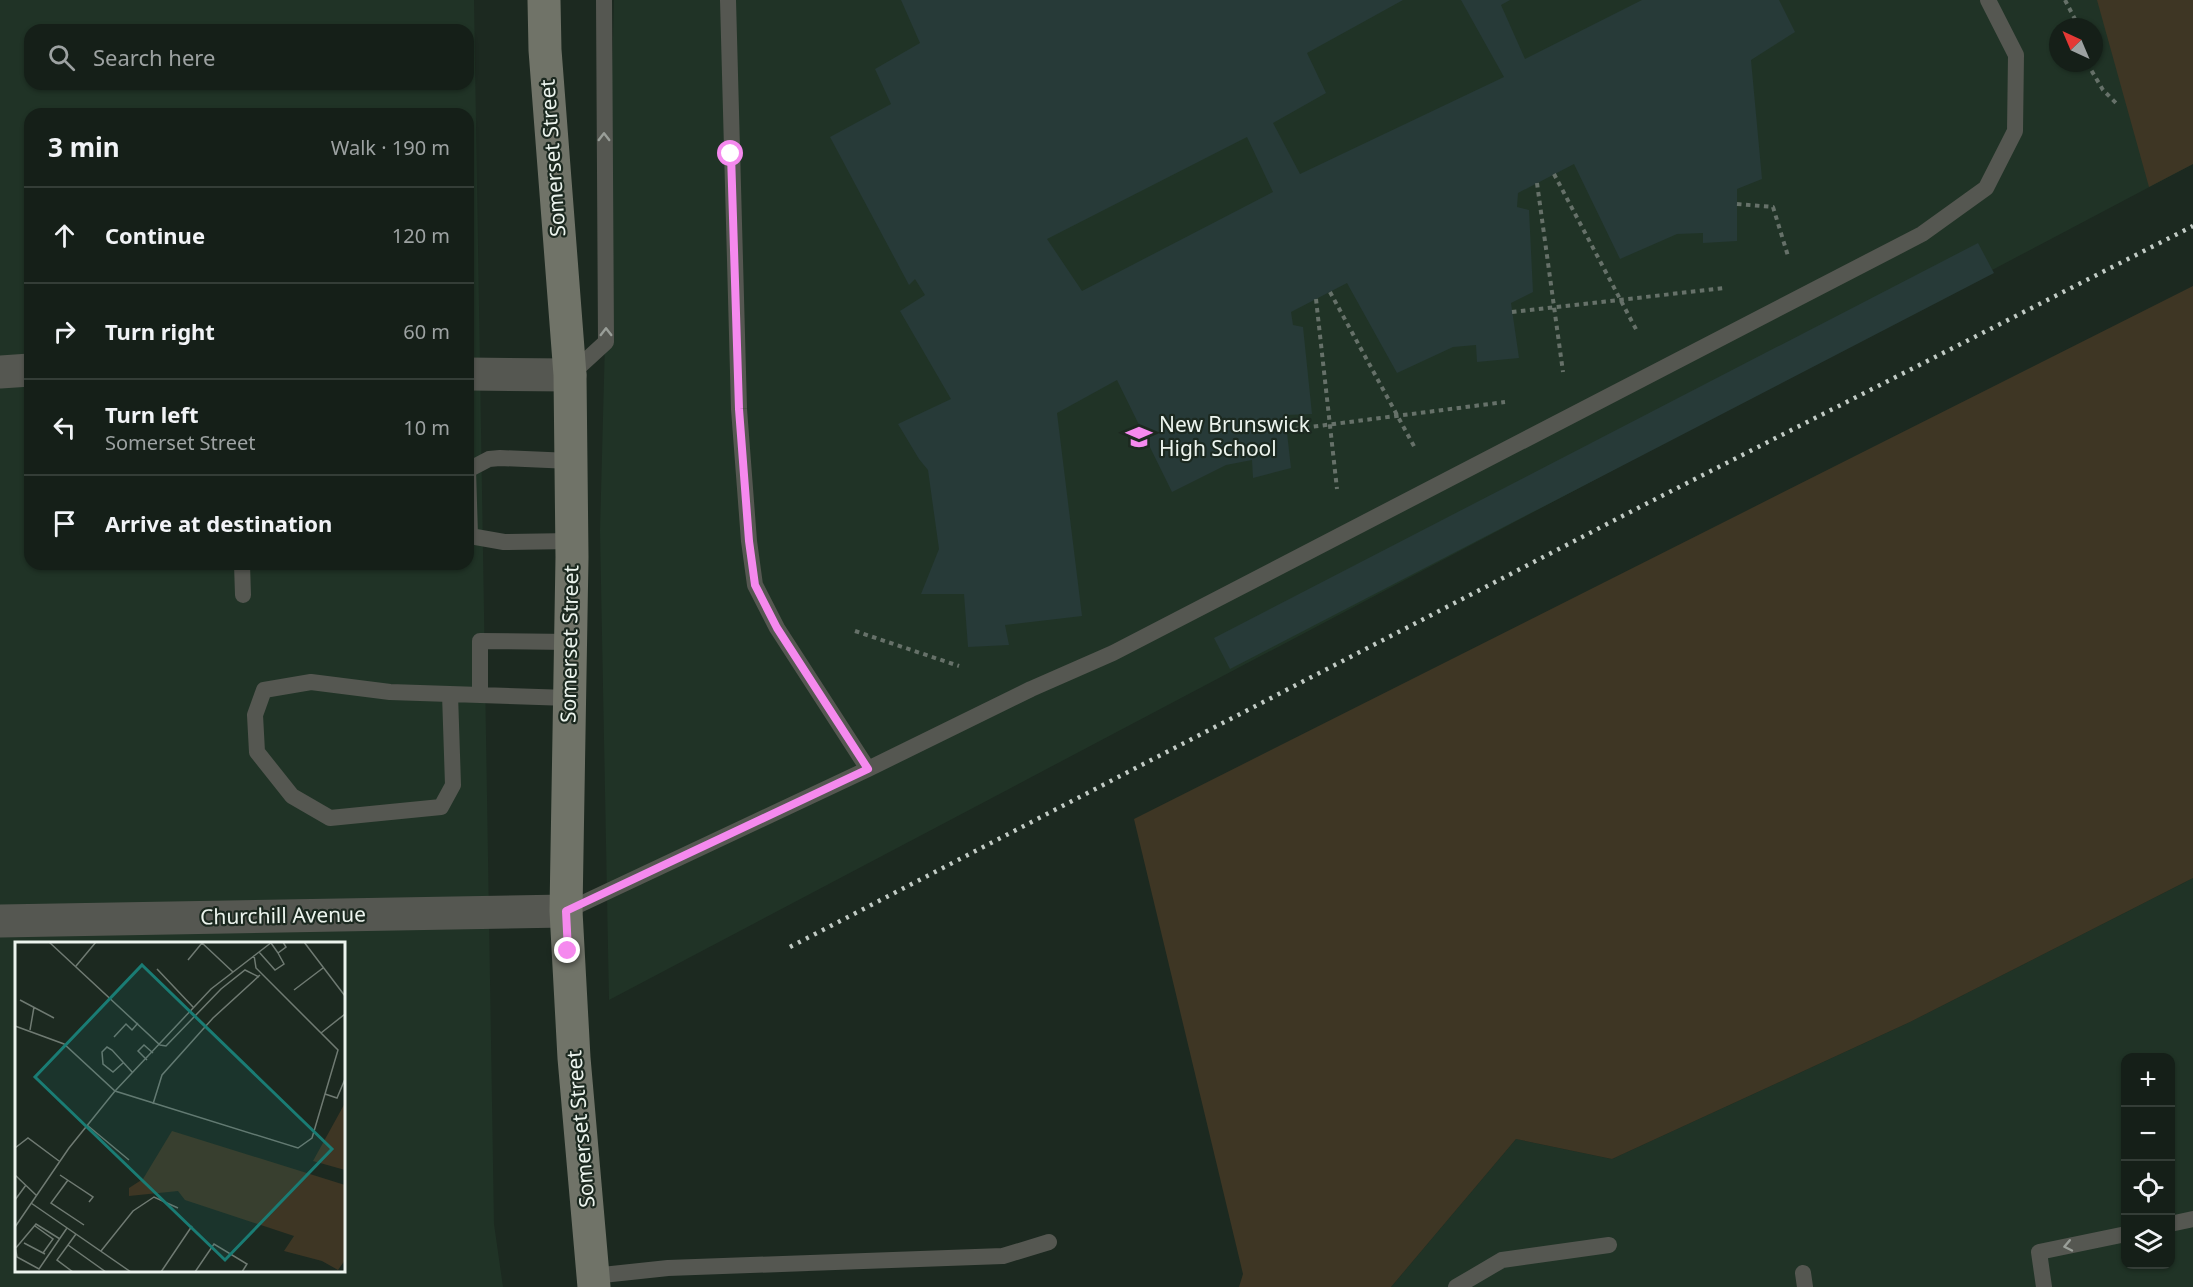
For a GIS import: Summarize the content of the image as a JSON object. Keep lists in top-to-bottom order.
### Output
{
  "streets": {
    "main road": ["Somerset Street"],
    "street": ["Churchill Avenue"]
  },
  "crossings": [
    ["Somerset Street", "Churchill Avenue"]
  ],
  "places": {
    "school or university": ["New Brunswick High School"]
  },
  "north": "top left",
  "page": {
    "search": "Search here",
    "heading": ["3 min", "Walk · 190 m"],
    "list": [
      ["Continue", "120 m"],
      ["Turn right", "60 m"],
      ["Turn left", "Somerset Street", "10 m"],
      "Arrive at destination"
    ],
    "map_buttons": ["+", "−"]
  }
}
